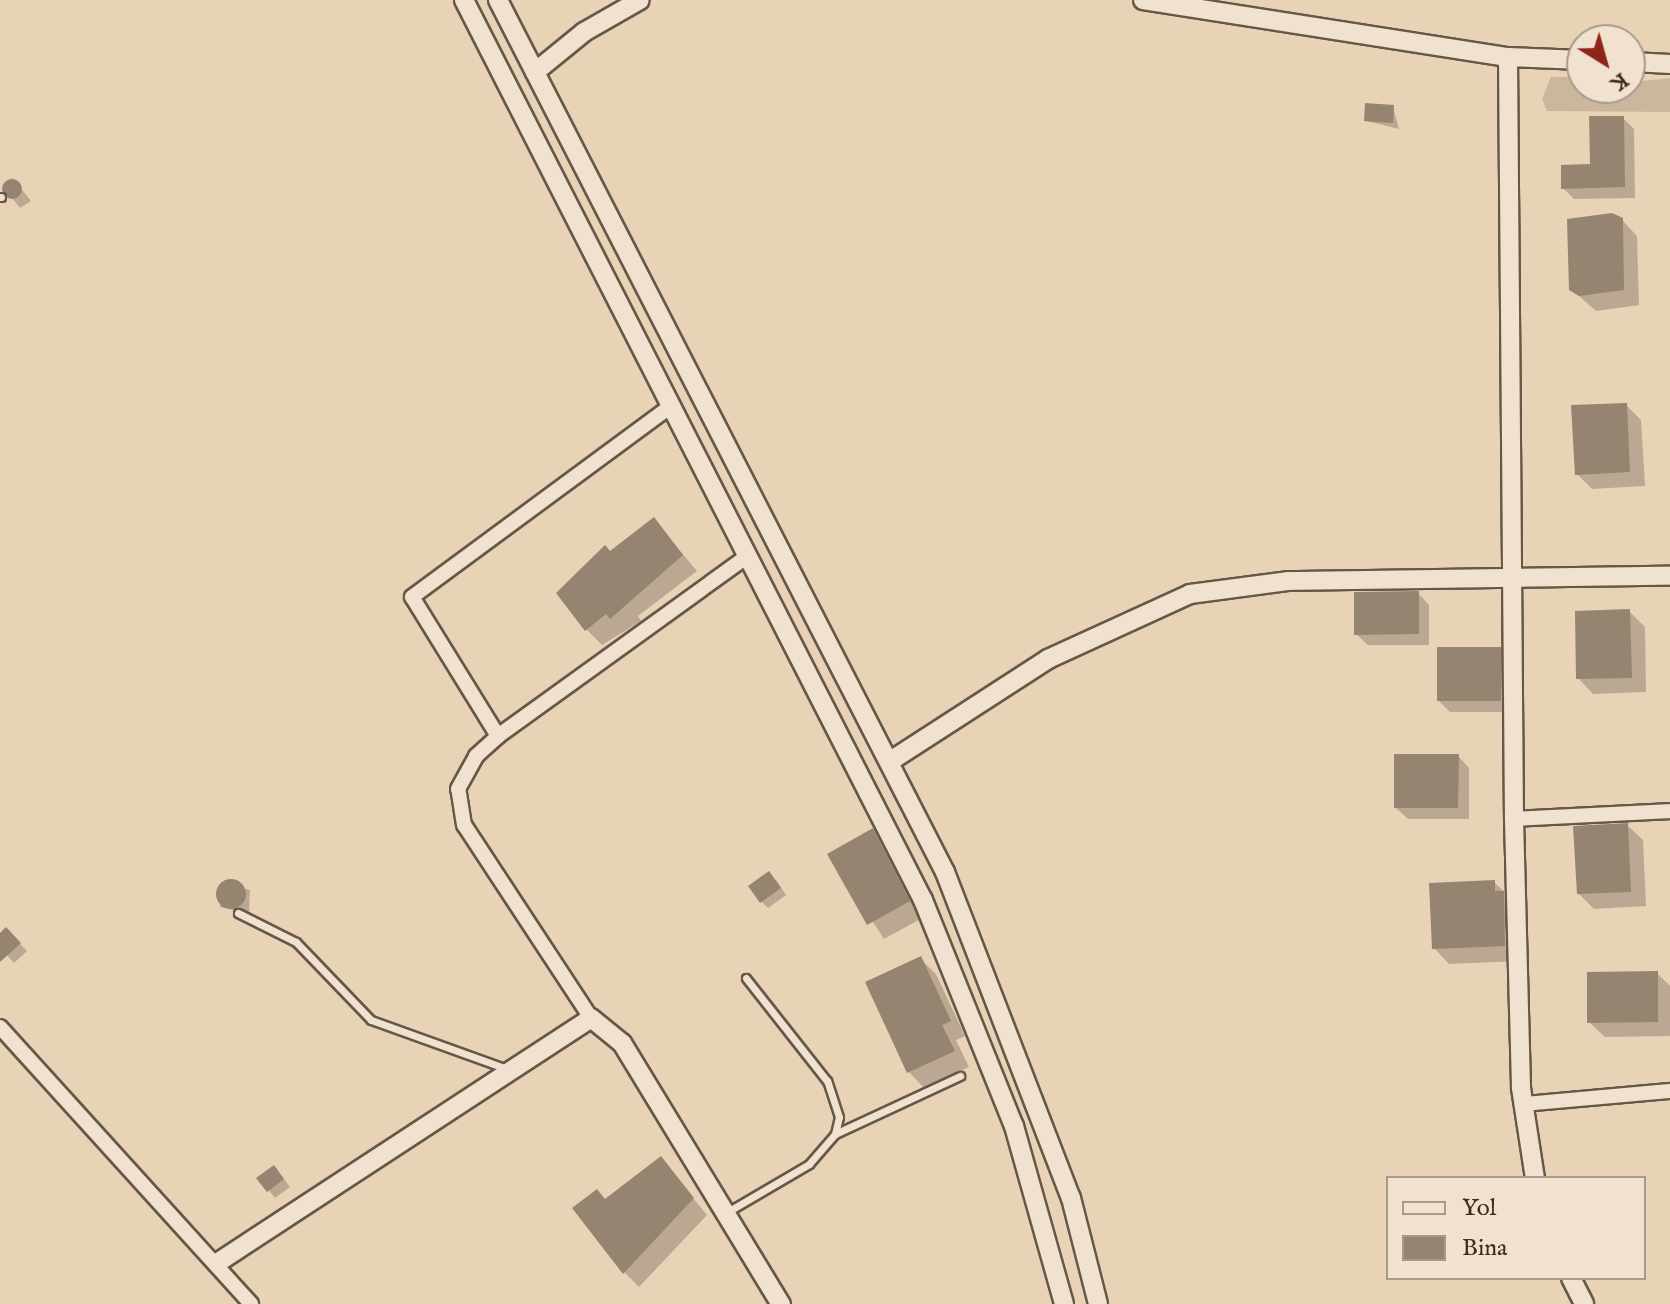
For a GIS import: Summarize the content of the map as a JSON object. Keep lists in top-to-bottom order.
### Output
{
  "legend": ["Yol", "Bina"],
  "north": "bottom right"
}
